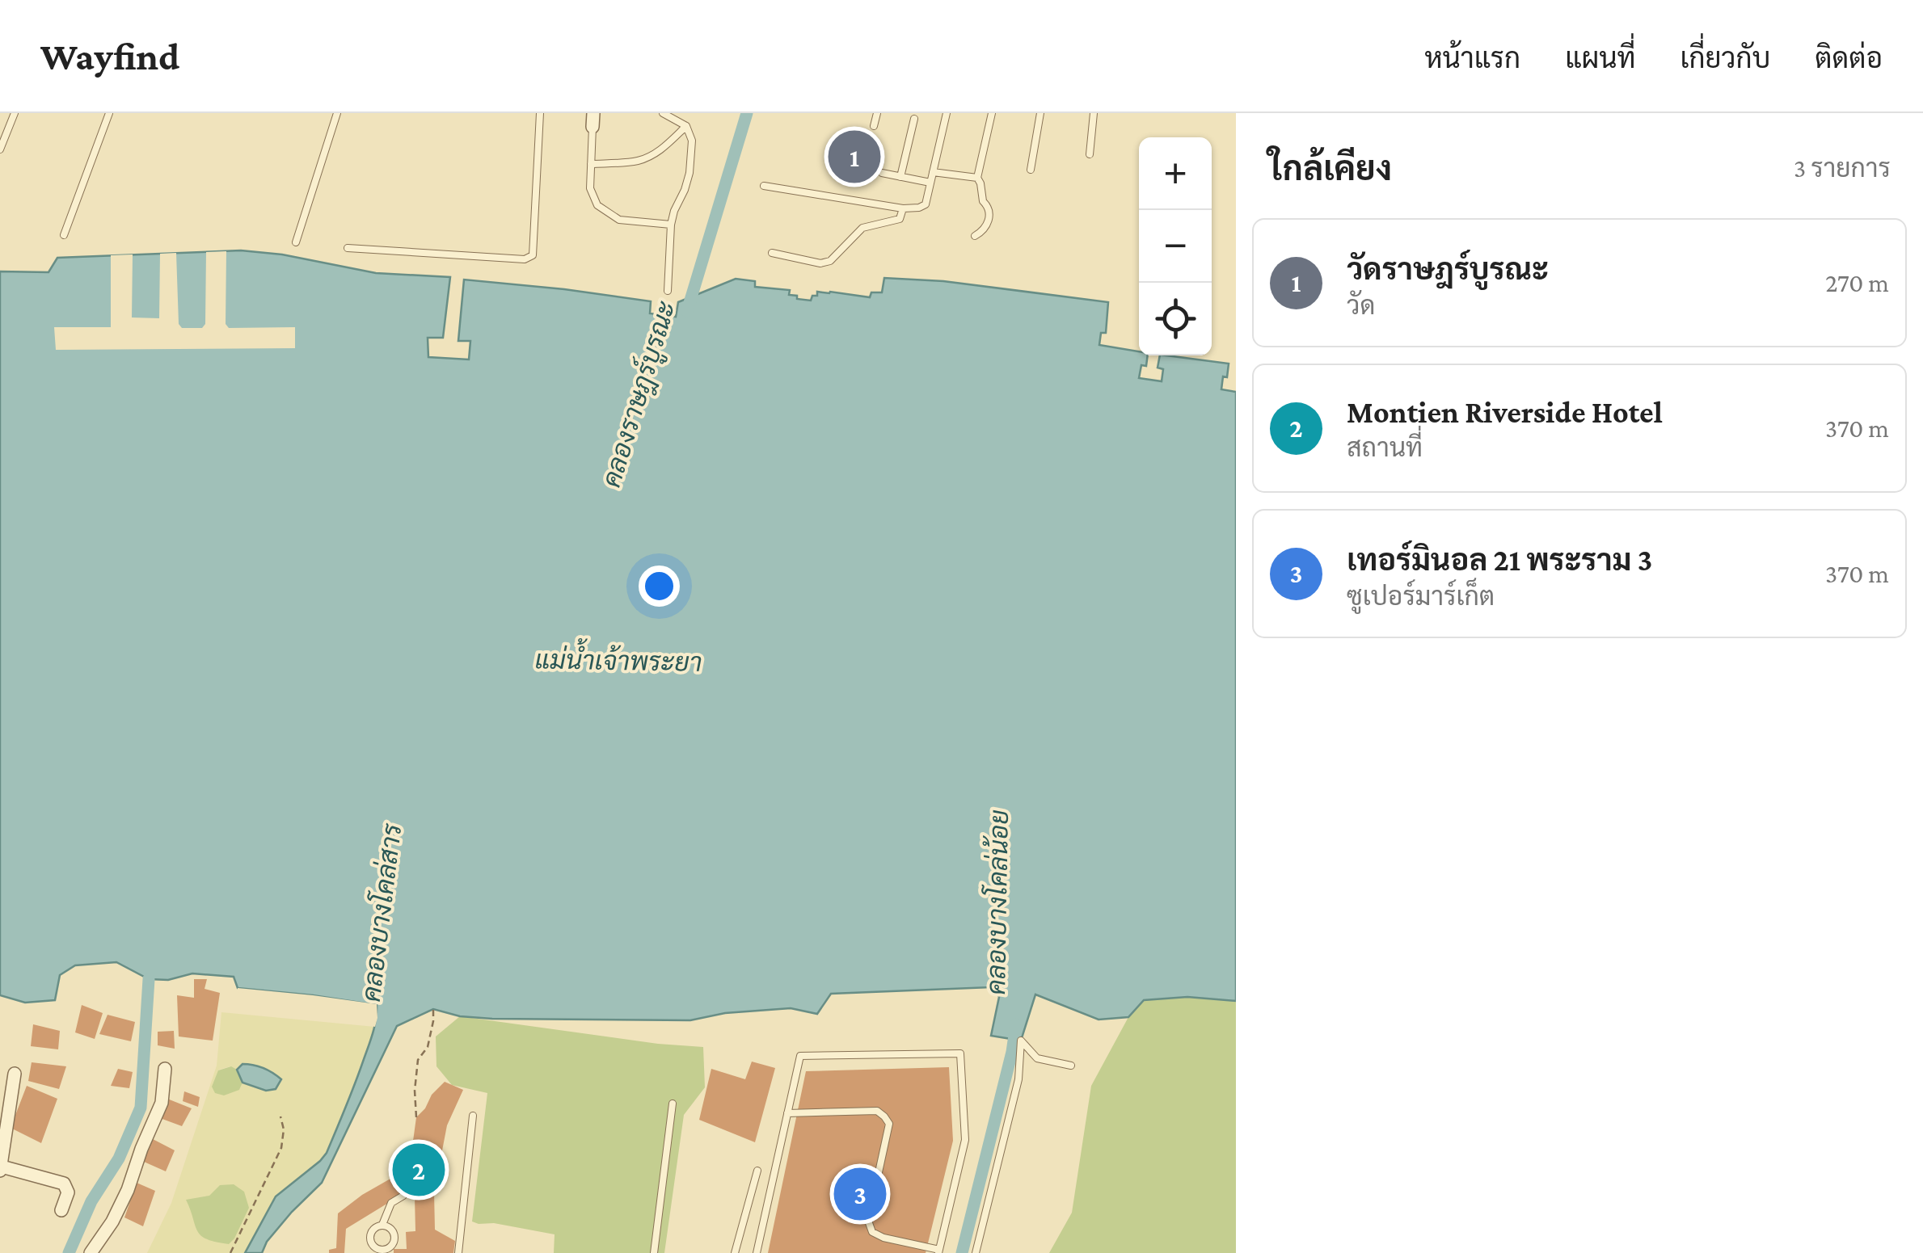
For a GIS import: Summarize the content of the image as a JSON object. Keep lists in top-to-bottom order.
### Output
{
  "water": [
    "คลองราษฎร์บูรณะ",
    "แม่น้ำเจ้าพระยา",
    "คลองบางโคล่น้อย",
    "คลองบางโคล่สาร"
  ],
  "page": {
    "header": "Wayfind",
    "nav": [
      "หน้าแรก",
      "แผนที่",
      "เกี่ยวกับ",
      "ติดต่อ"
    ],
    "heading": ["ใกล้เคียง", "3 รายการ"],
    "pins": ["1", "2", "3"],
    "map_buttons": ["+", "−"],
    "list": [
      {
        "mark": "1",
        "name": "วัดราษฎร์บูรณะ",
        "note": "วัด",
        "value": "270 m"
      },
      {
        "mark": "2",
        "name": "Montien Riverside Hotel",
        "note": "สถานที่",
        "value": "370 m"
      },
      {
        "mark": "3",
        "name": "เทอร์มินอล 21 พระราม 3",
        "note": "ซูเปอร์มาร์เก็ต",
        "value": "370 m"
      }
    ]
  }
}
